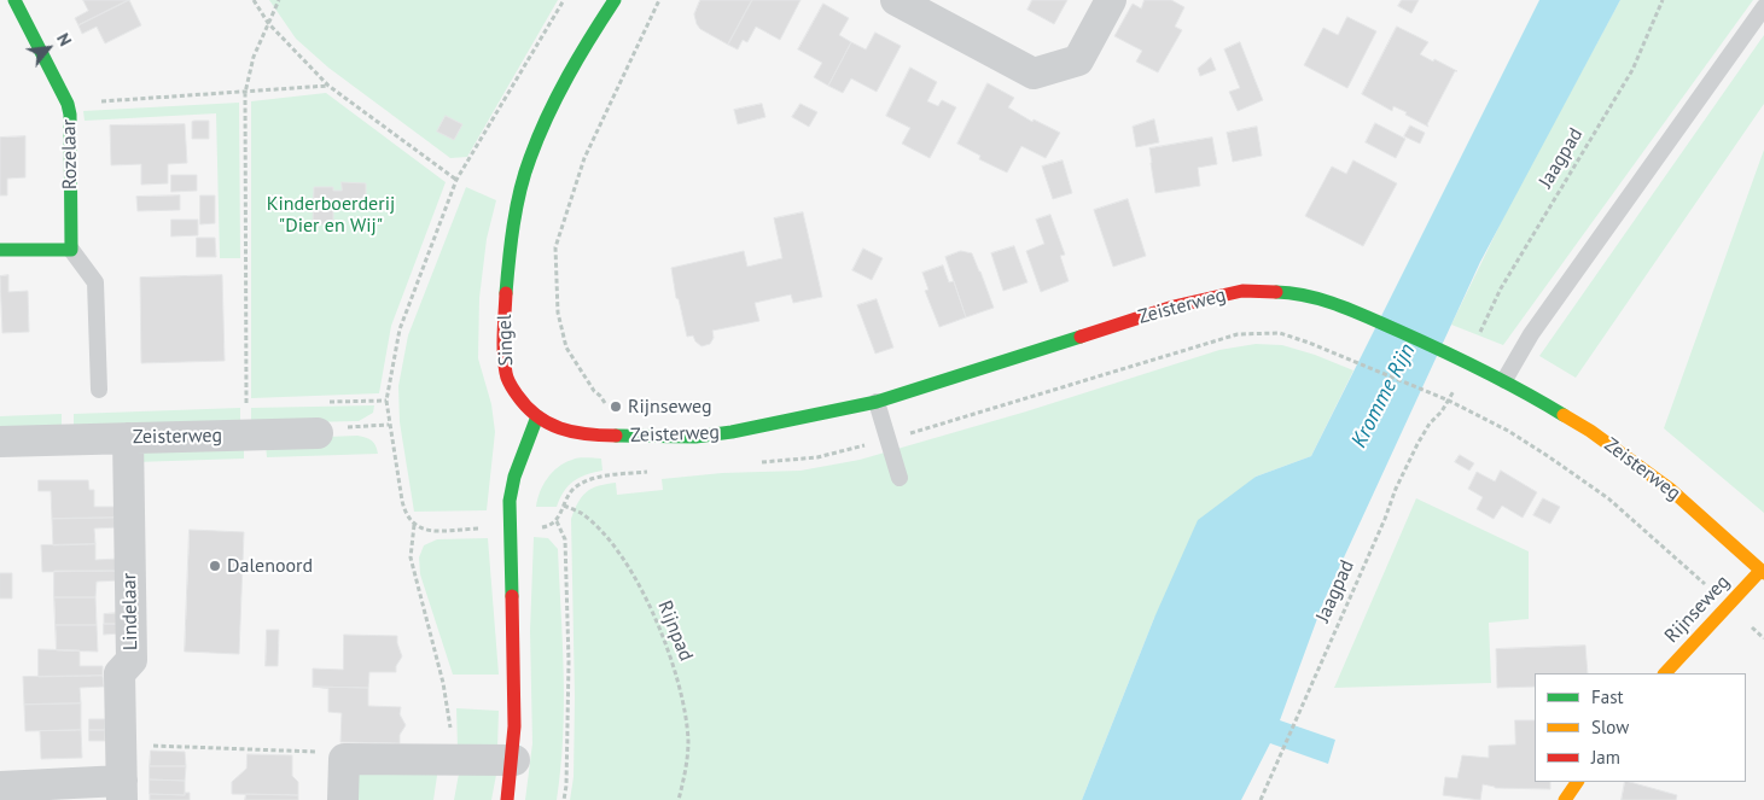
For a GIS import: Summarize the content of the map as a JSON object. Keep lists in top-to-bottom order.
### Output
{
  "streets": {
    "street": [
      "Rozelaar",
      "Zeisterweg",
      "Singel",
      "Rijnseweg",
      "Lindelaar"
    ],
    "path": ["Jaagpad", "Rijnpad"]
  },
  "crossings": [
    ["Jaagpad", "Zeisterweg"],
    ["Zeisterweg", "Singel"],
    ["Zeisterweg", "Rijnseweg"],
    ["Zeisterweg", "Lindelaar"]
  ],
  "water": ["Kromme Rijn"],
  "parks": ["Kinderboerderij \"Dier en Wij\""],
  "places": ["Rijnseweg", "Dalenoord"],
  "legend": ["Fast", "Slow", "Jam"],
  "north": "top right"
}
